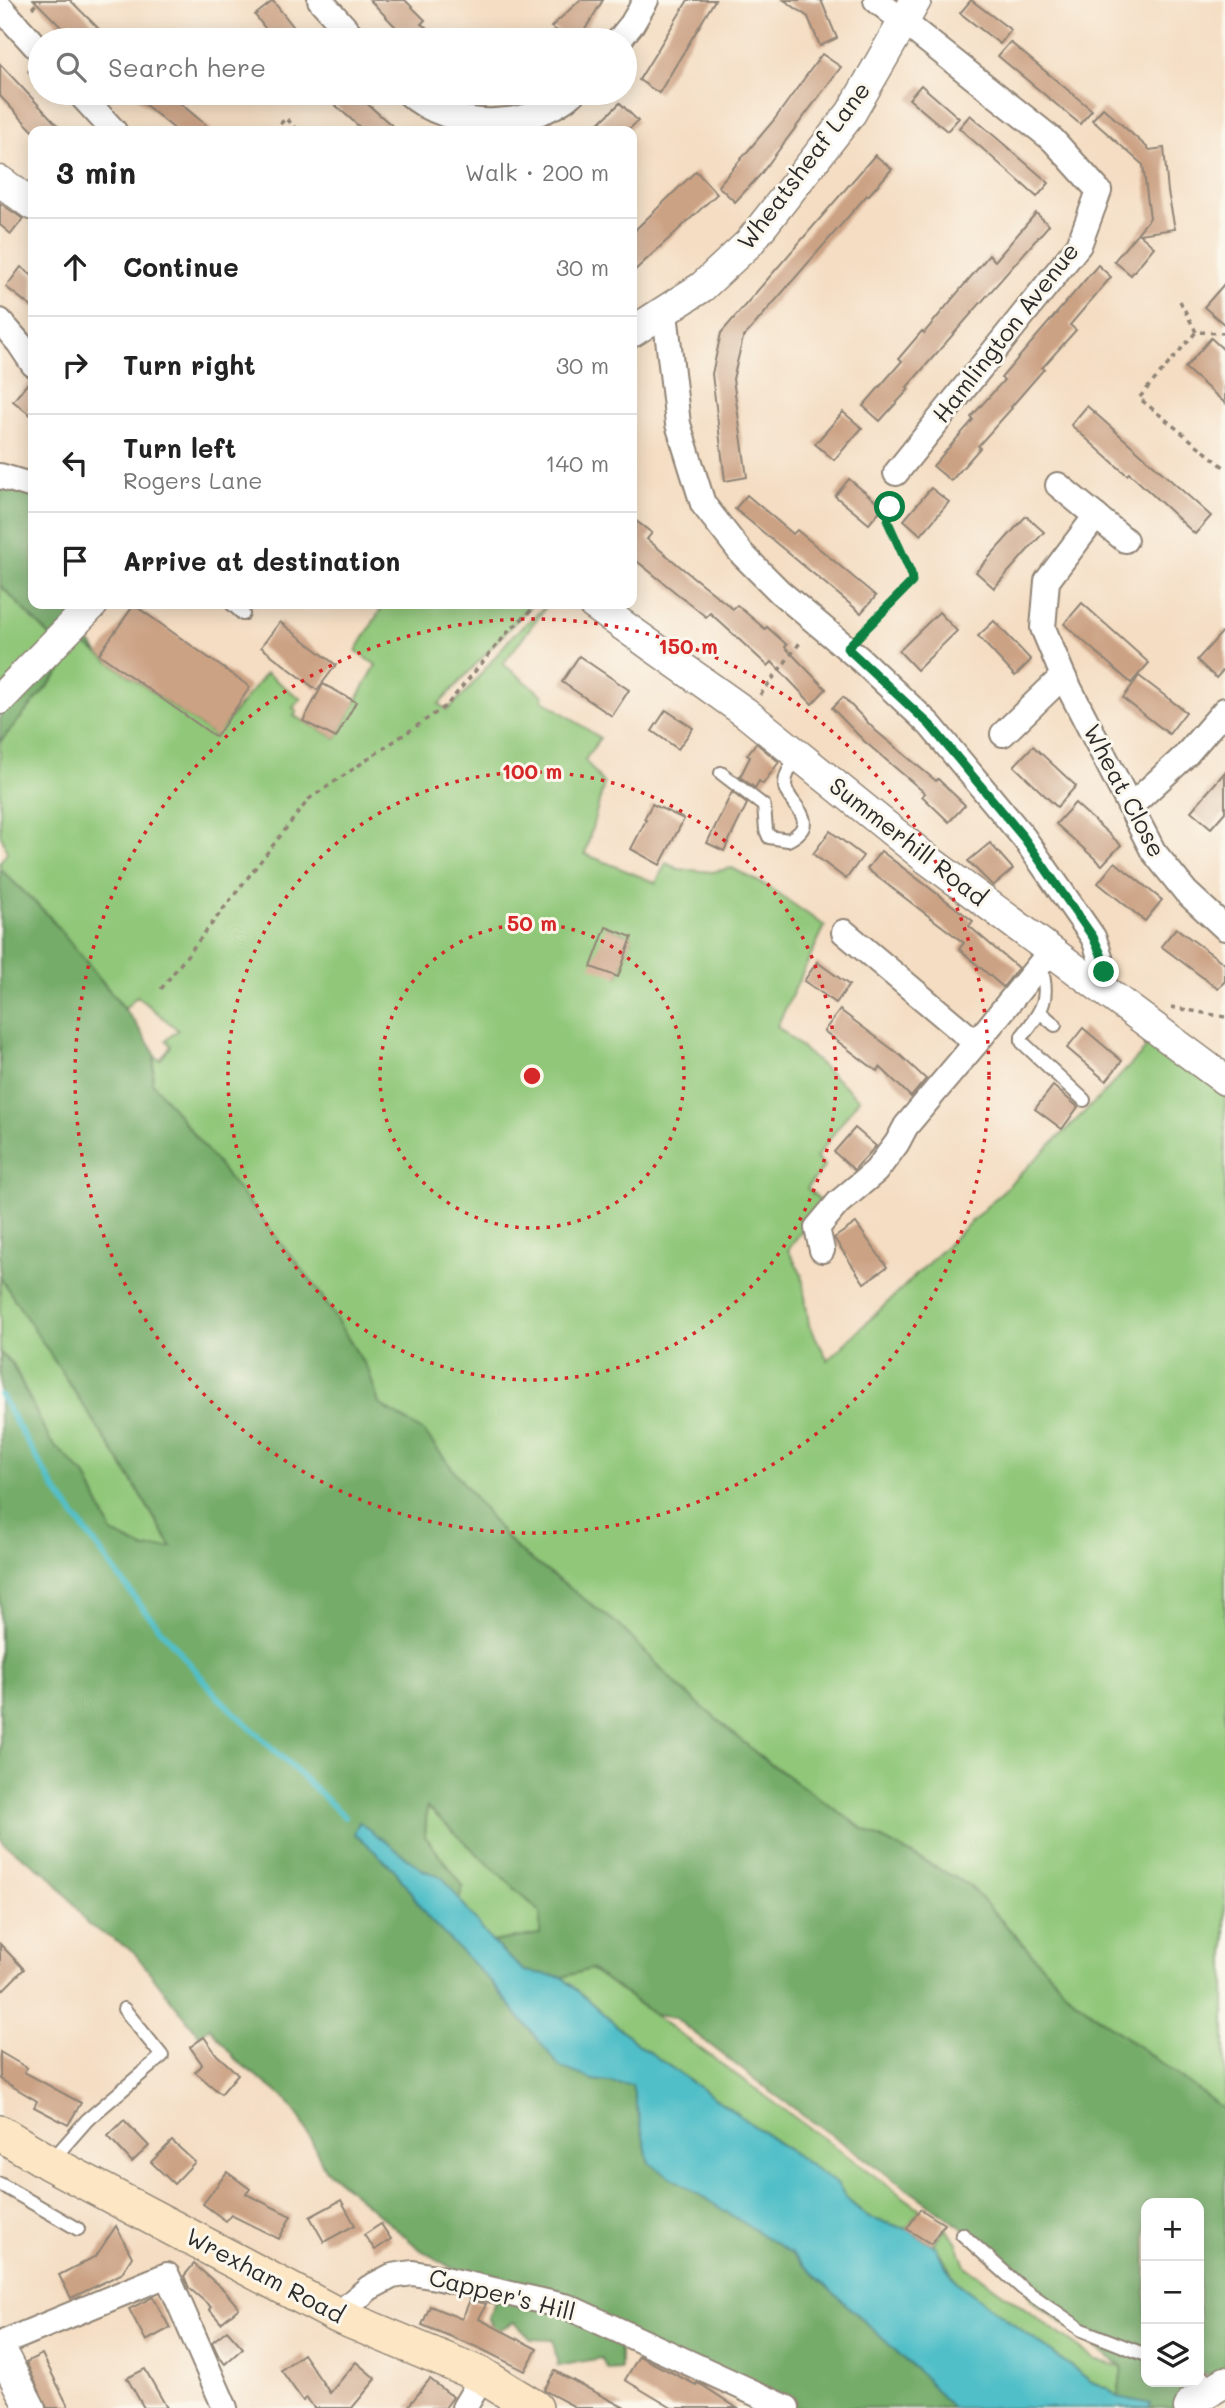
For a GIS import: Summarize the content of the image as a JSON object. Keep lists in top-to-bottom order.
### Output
{
  "streets": {
    "main road": ["Wrexham Road"],
    "street": [
      "Wheatsheaf Lane",
      "Hamlington Avenue",
      "Wheat Close",
      "Summerhill Road",
      "Capper's Hill"
    ]
  },
  "crossings": [
    ["Wheatsheaf Lane", "Hamlington Avenue"],
    ["Wrexham Road", "Capper's Hill"]
  ],
  "page": {
    "search": "Search here",
    "heading": ["3 min", "Walk · 200 m"],
    "list": [
      ["Continue", "30 m"],
      ["Turn right", "30 m"],
      ["Turn left", "Rogers Lane", "140 m"],
      "Arrive at destination"
    ],
    "map_buttons": ["+", "−"]
  },
  "rings": ["150 m", "100 m", "50 m"]
}
